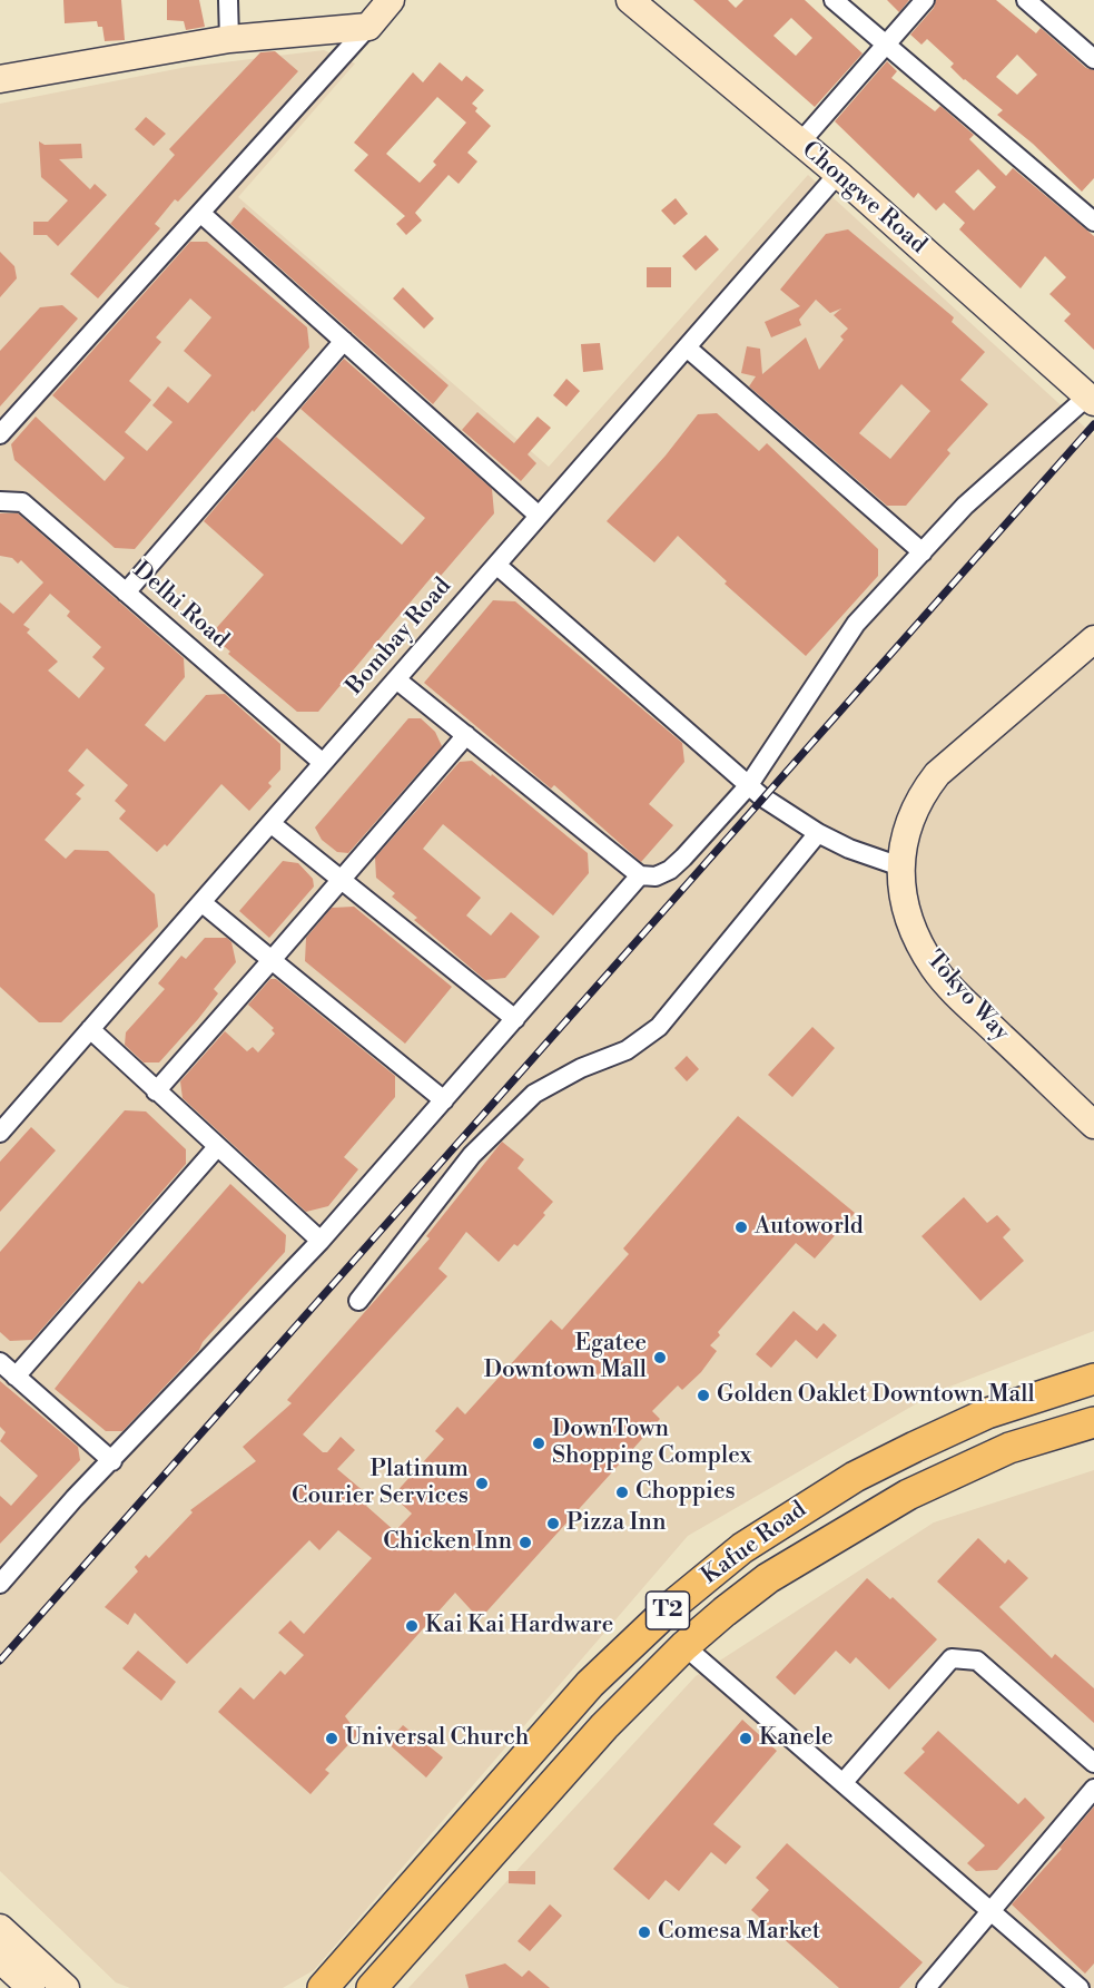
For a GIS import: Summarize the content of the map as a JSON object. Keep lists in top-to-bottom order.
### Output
{
  "streets": {
    "main road": ["Kafue Road", "T2"],
    "street": [
      "Chongwe Road",
      "Delhi Road",
      "Bombay Road",
      "Tokyo Way"
    ]
  },
  "crossings": [
    ["Chongwe Road", "Bombay Road"],
    ["Delhi Road", "Bombay Road"]
  ],
  "places": [
    "Autoworld",
    "Egatee Downtown Mall",
    "Golden Oaklet Downtown Mall",
    "DownTown Shopping Complex",
    "Platinum Courier Services",
    "Choppies",
    "Pizza Inn",
    "Chicken Inn",
    "Kai Kai Hardware",
    "Universal Church",
    "Kanele",
    "Comesa Market"
  ]
}
